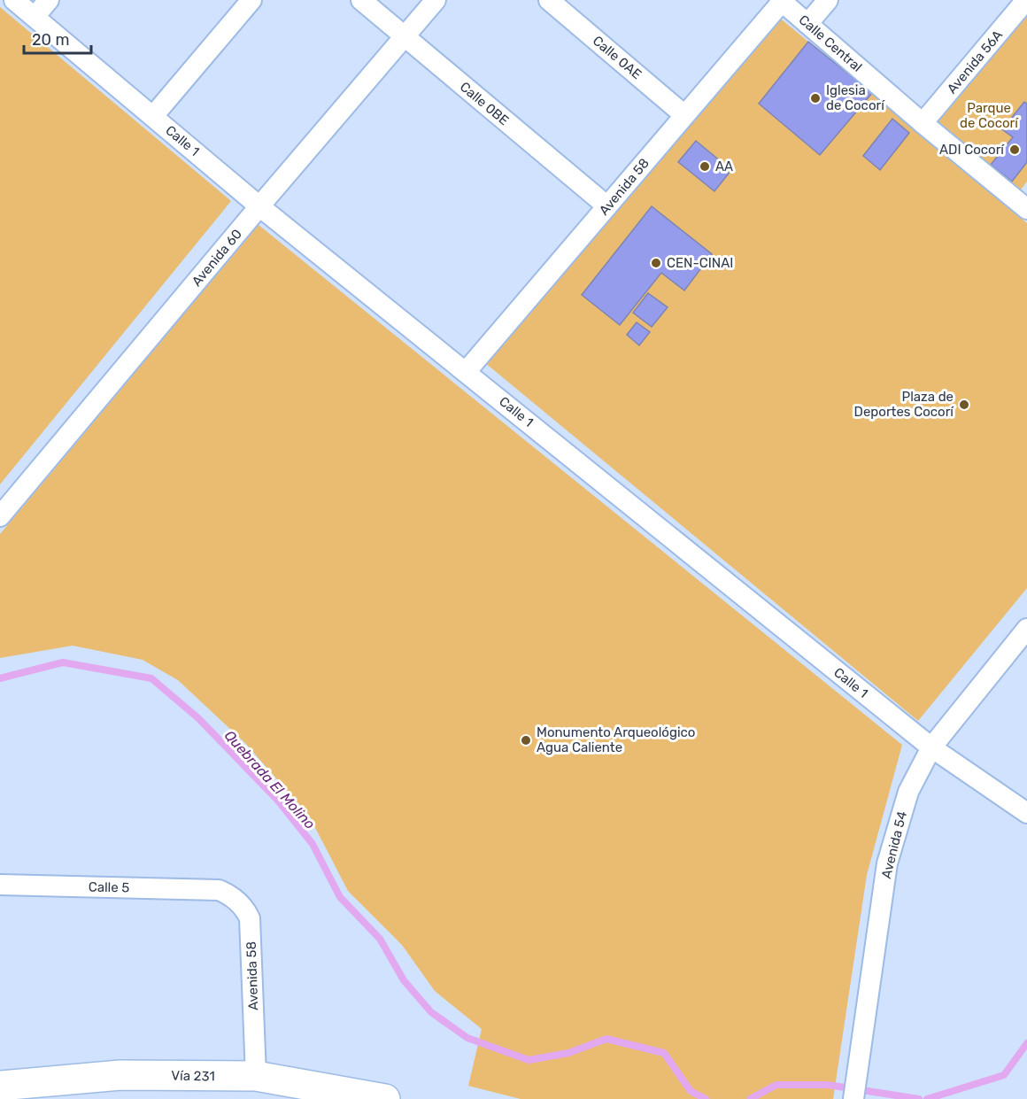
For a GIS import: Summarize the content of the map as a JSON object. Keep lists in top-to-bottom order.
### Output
{
  "streets": {
    "main road": ["Vía 231"],
    "street": [
      "Calle Central",
      "Calle 0AE",
      "Avenida 56A",
      "Calle 0BE",
      "Calle 1",
      "Avenida 58",
      "Avenida 60",
      "Avenida 54",
      "Calle 5"
    ]
  },
  "crossings": [
    ["Calle Central", "Avenida 56A"],
    ["Calle Central", "Avenida 58"],
    ["Calle 0AE", "Avenida 58"],
    ["Calle 0BE", "Avenida 58"],
    ["Calle 0BE", "Avenida 60"],
    ["Calle 1", "Avenida 58"],
    ["Calle 1", "Avenida 60"],
    ["Calle 1", "Avenida 54"],
    ["Avenida 58", "Calle 5"],
    ["Avenida 58", "Vía 231"]
  ],
  "water": ["Quebrada El Molino"],
  "parks": ["Parque de Cocorí"],
  "places": [
    "Iglesia de Cocorí",
    "ADI Cocorí",
    "AA",
    "CEN-CINAI",
    "Plaza de Deportes Cocorí",
    "Monumento Arqueológico Agua Caliente"
  ],
  "scale_bar": "20 m"
}
